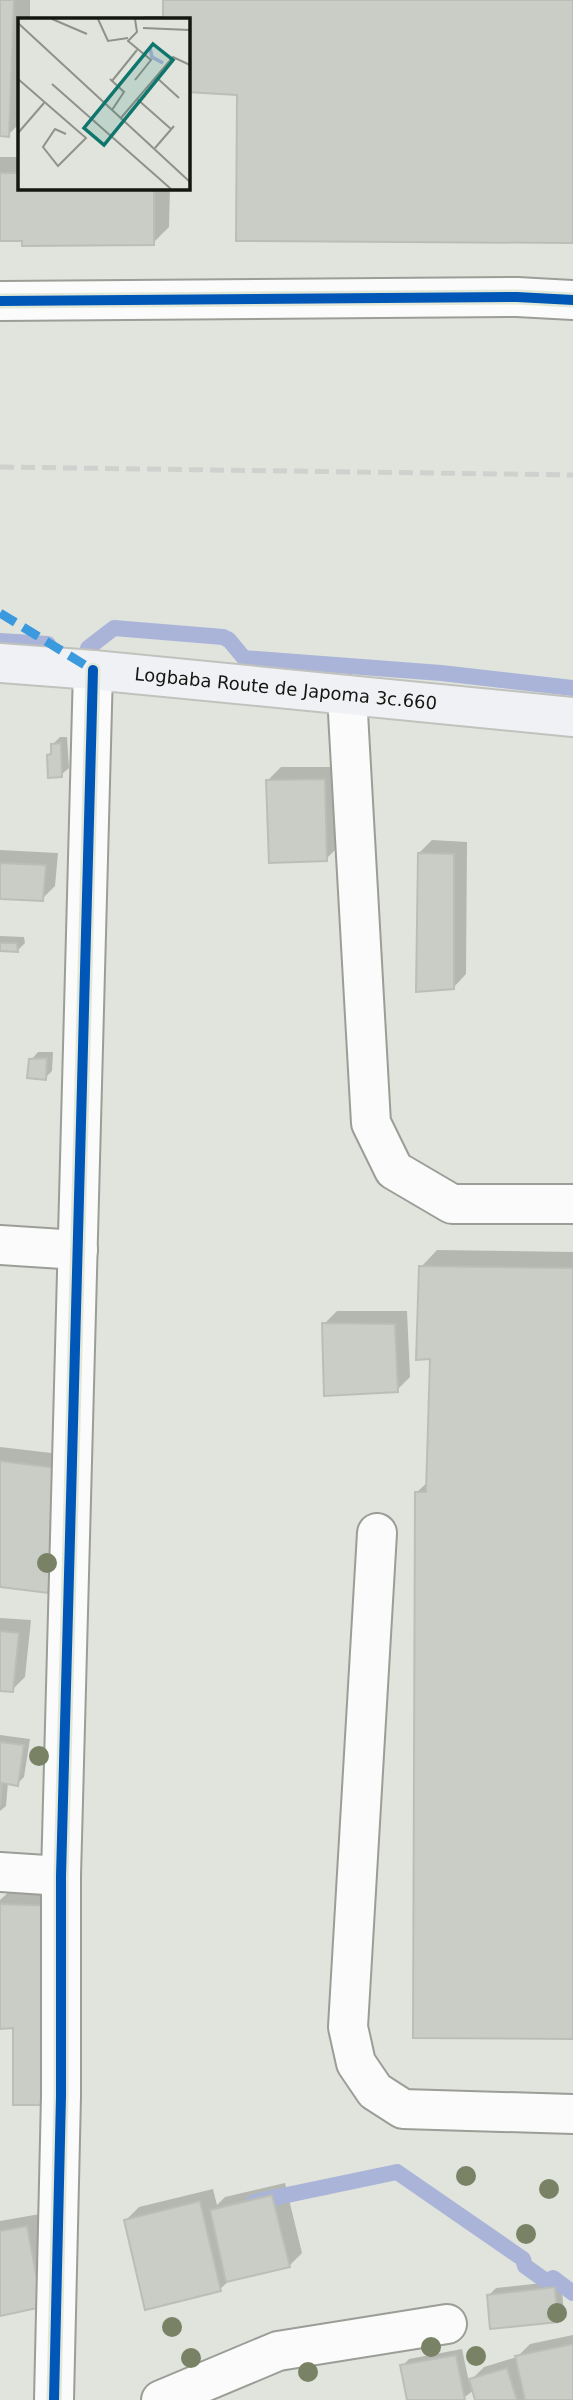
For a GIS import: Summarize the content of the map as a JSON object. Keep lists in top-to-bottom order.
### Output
{
  "streets": {
    "main road": ["Logbaba Route de Japoma 3c.660"]
  }
}
